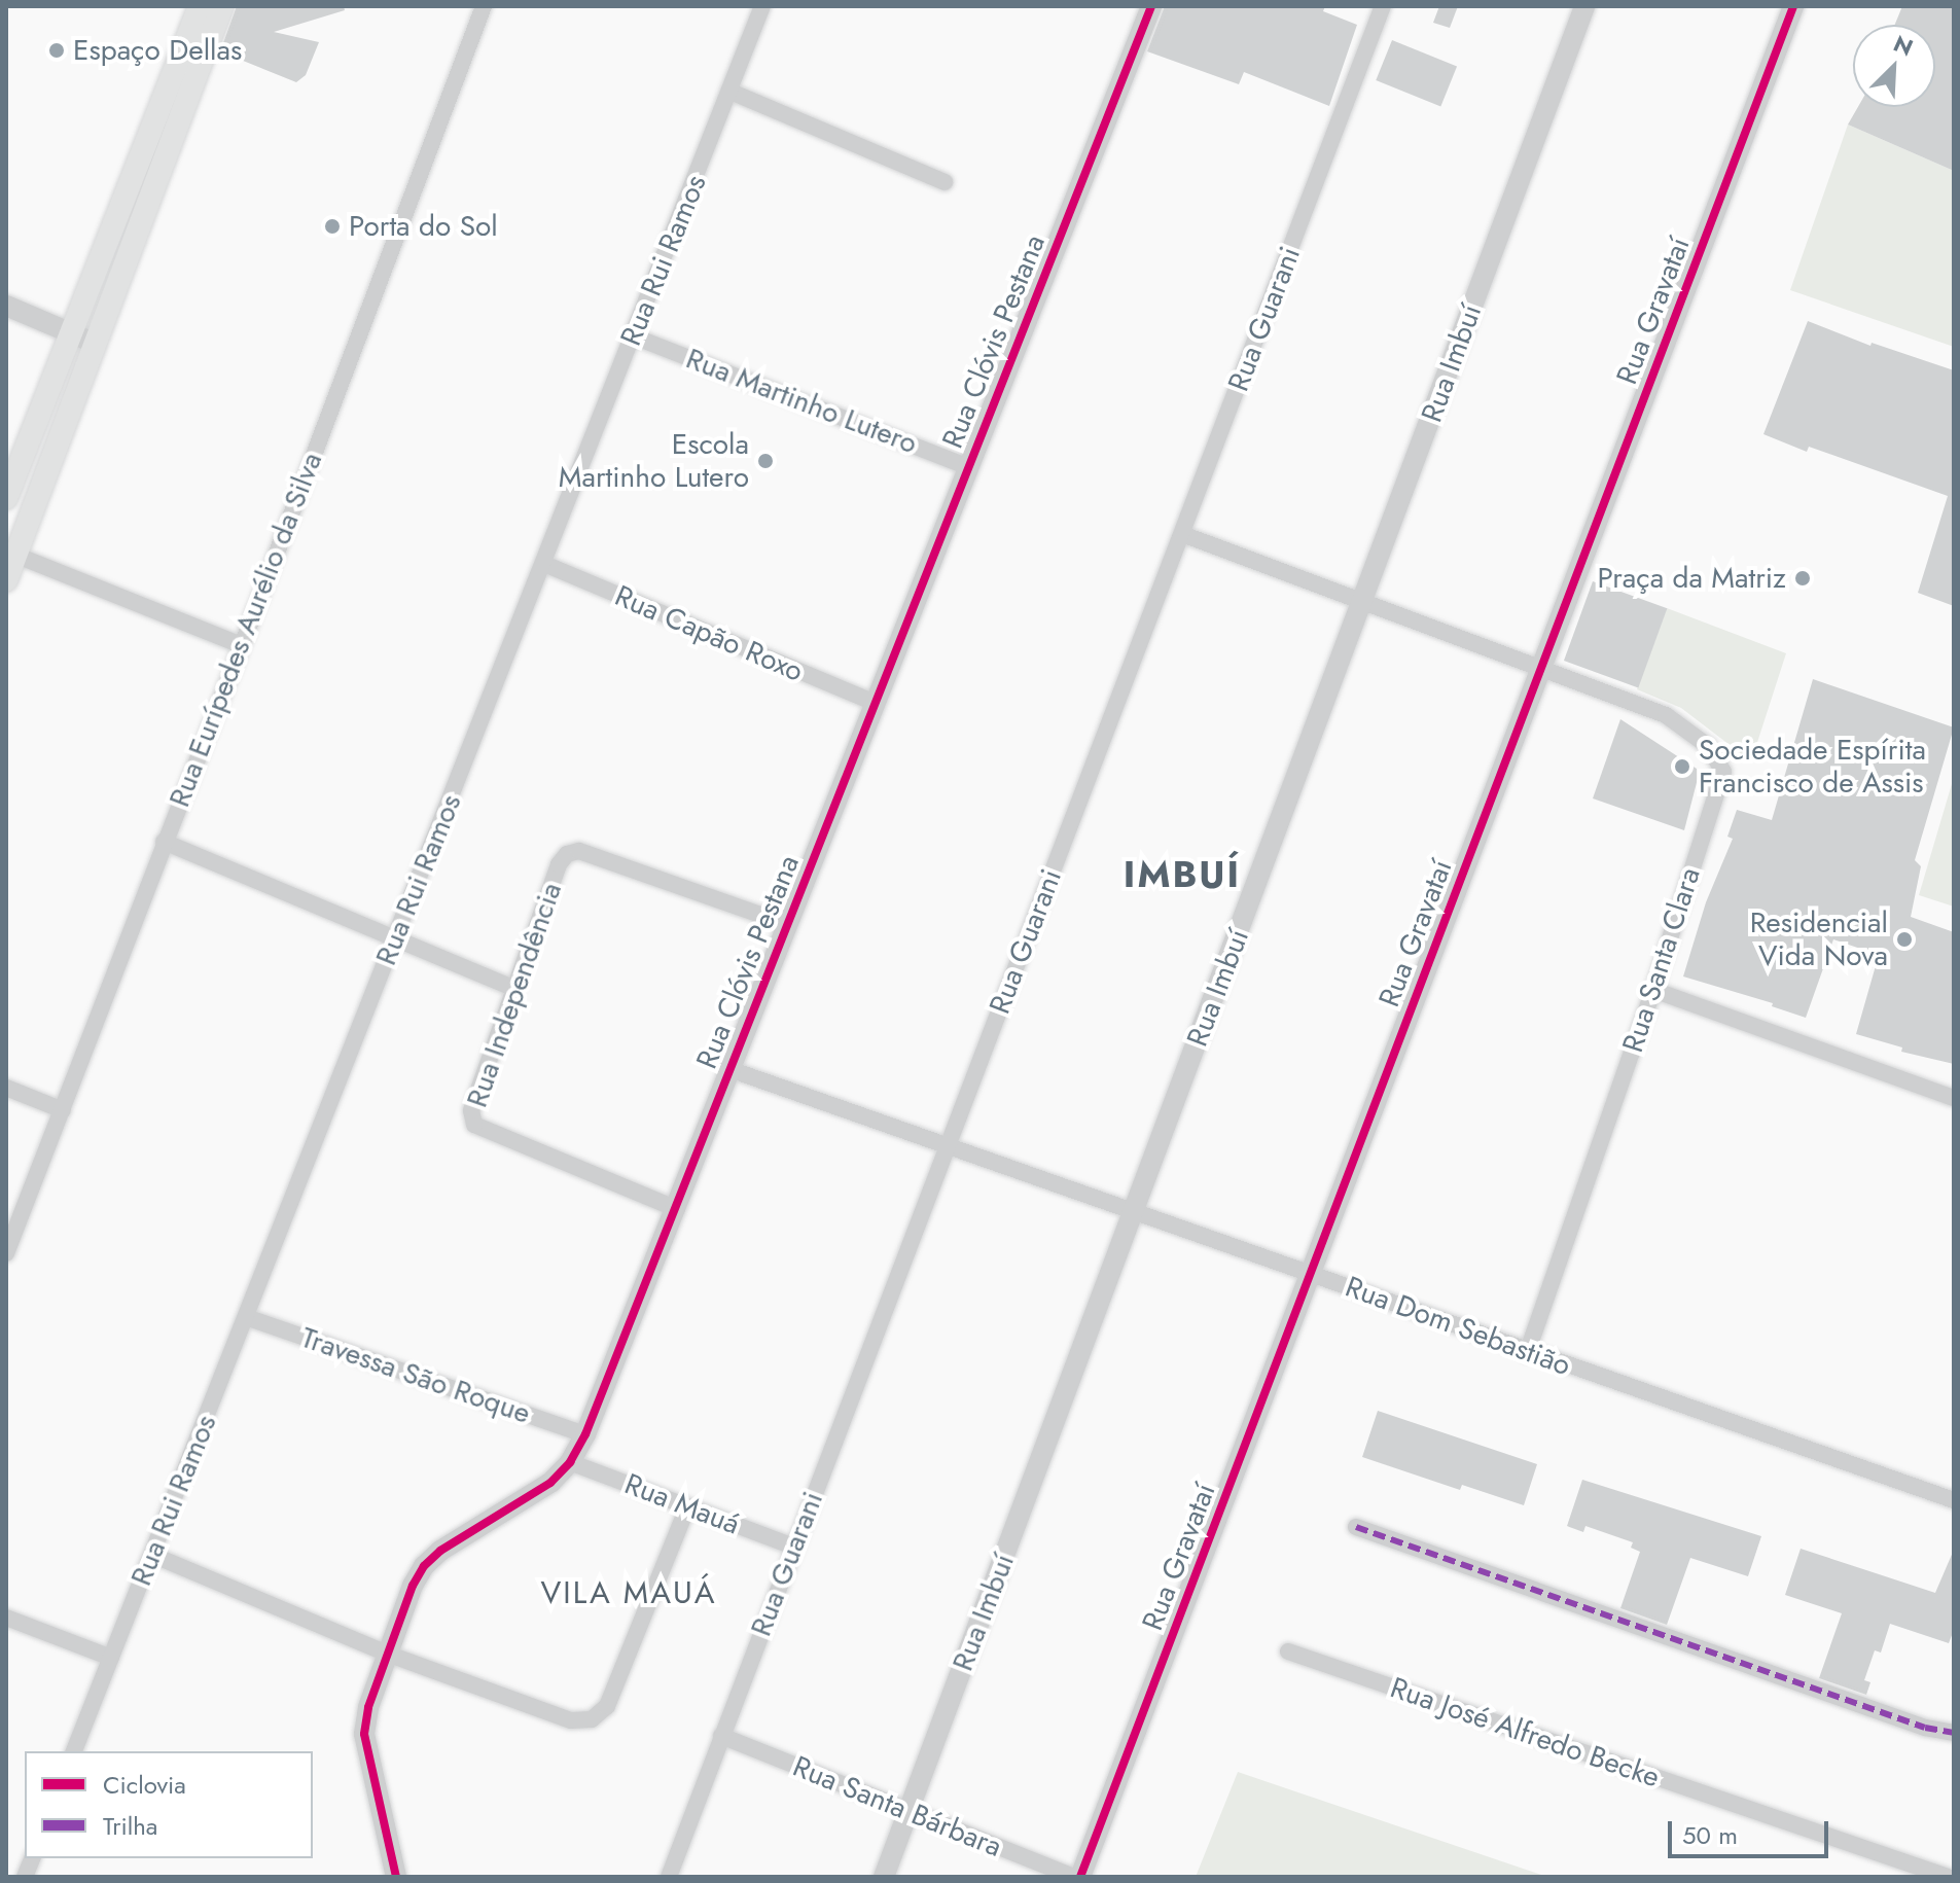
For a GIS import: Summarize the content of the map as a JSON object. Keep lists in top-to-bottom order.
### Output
{
  "streets": {
    "street": [
      "Rua Rui Ramos",
      "Rua Gravataí",
      "Rua Guarani",
      "Rua Clóvis Pestana",
      "Rua Imbuí",
      "Rua Martinho Lutero",
      "Rua Eurípedes Aurélio da Silva",
      "Rua Capão Roxo",
      "Rua Santa Clara",
      "Rua Independência",
      "Rua Dom Sebastião",
      "Travessa São Roque",
      "Rua Mauá",
      "Rua José Alfredo Becke",
      "Rua Santa Bárbara"
    ]
  },
  "crossings": [
    ["Rua Rui Ramos", "Rua Martinho Lutero"],
    ["Rua Rui Ramos", "Rua Capão Roxo"],
    ["Rua Rui Ramos", "Travessa São Roque"],
    ["Rua Gravataí", "Rua Santa Clara"],
    ["Rua Gravataí", "Rua Dom Sebastião"],
    ["Rua Guarani", "Rua Dom Sebastião"],
    ["Rua Guarani", "Rua Mauá"],
    ["Rua Guarani", "Rua Santa Bárbara"],
    ["Rua Clóvis Pestana", "Rua Martinho Lutero"],
    ["Rua Clóvis Pestana", "Rua Capão Roxo"],
    ["Rua Clóvis Pestana", "Rua Independência"],
    ["Rua Clóvis Pestana", "Rua Dom Sebastião"],
    ["Rua Clóvis Pestana", "Travessa São Roque"],
    ["Rua Clóvis Pestana", "Rua Mauá"],
    ["Rua Imbuí", "Rua Dom Sebastião"],
    ["Rua Imbuí", "Rua Santa Bárbara"],
    ["Rua Santa Clara", "Rua Dom Sebastião"]
  ],
  "districts": ["IMBUÍ", "VILA MAUÁ"],
  "places": [
    "Espaço Dellas",
    "Porta do Sol",
    "Escola Martinho Lutero",
    "Praça da Matriz",
    "Sociedade Espírita Francisco de Assis",
    "Residencial Vida Nova"
  ],
  "legend": ["Ciclovia", "Trilha"],
  "scale_bar": "50 m",
  "north": "top right"
}
